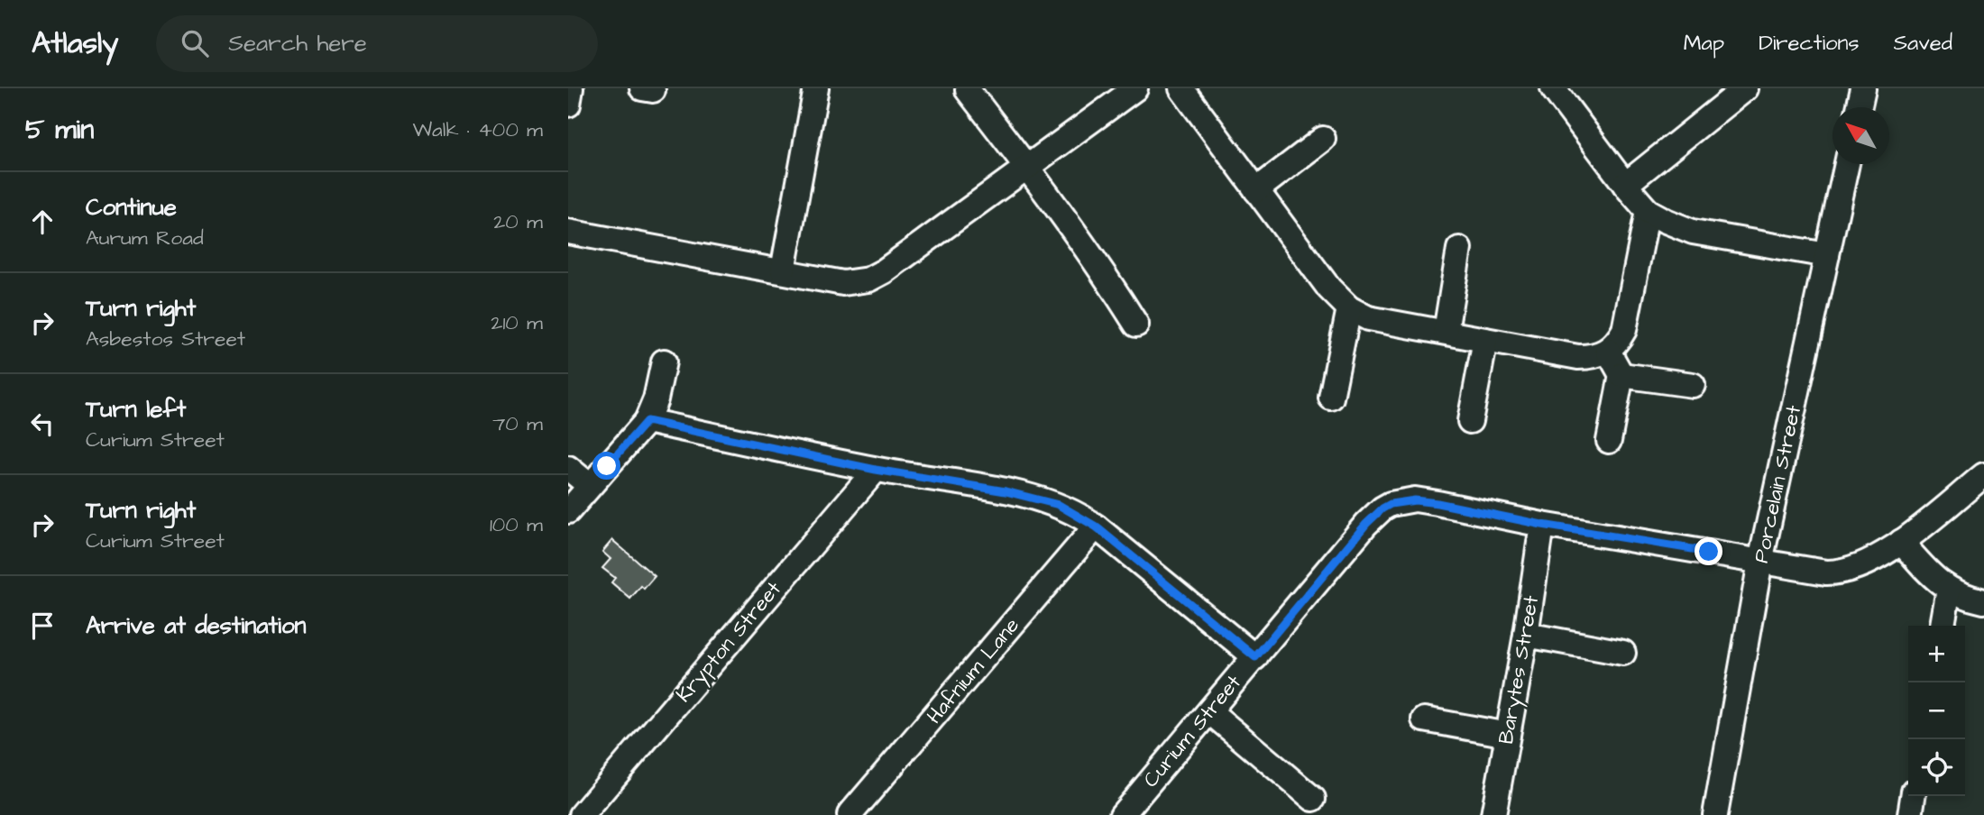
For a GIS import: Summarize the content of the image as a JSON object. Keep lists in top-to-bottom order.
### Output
{
  "streets": {
    "street": [
      "Porcelain Street",
      "Krypton Street",
      "Barytes Street",
      "Hafnium Lane",
      "Curium Street"
    ]
  },
  "crossings": [
    ["Porcelain Street", "Curium Street"],
    ["Barytes Street", "Curium Street"]
  ],
  "north": "top left",
  "page": {
    "header": "Atlasly",
    "search": "Search here",
    "nav": ["Map", "Directions", "Saved"],
    "heading": ["5 min", "Walk · 400 m"],
    "list": [
      ["Continue", "Aurum Road", "20 m"],
      ["Turn right", "Asbestos Street", "210 m"],
      ["Turn left", "Curium Street", "70 m"],
      ["Turn right", "Curium Street", "100 m"],
      "Arrive at destination"
    ],
    "map_buttons": ["+", "−"]
  }
}
